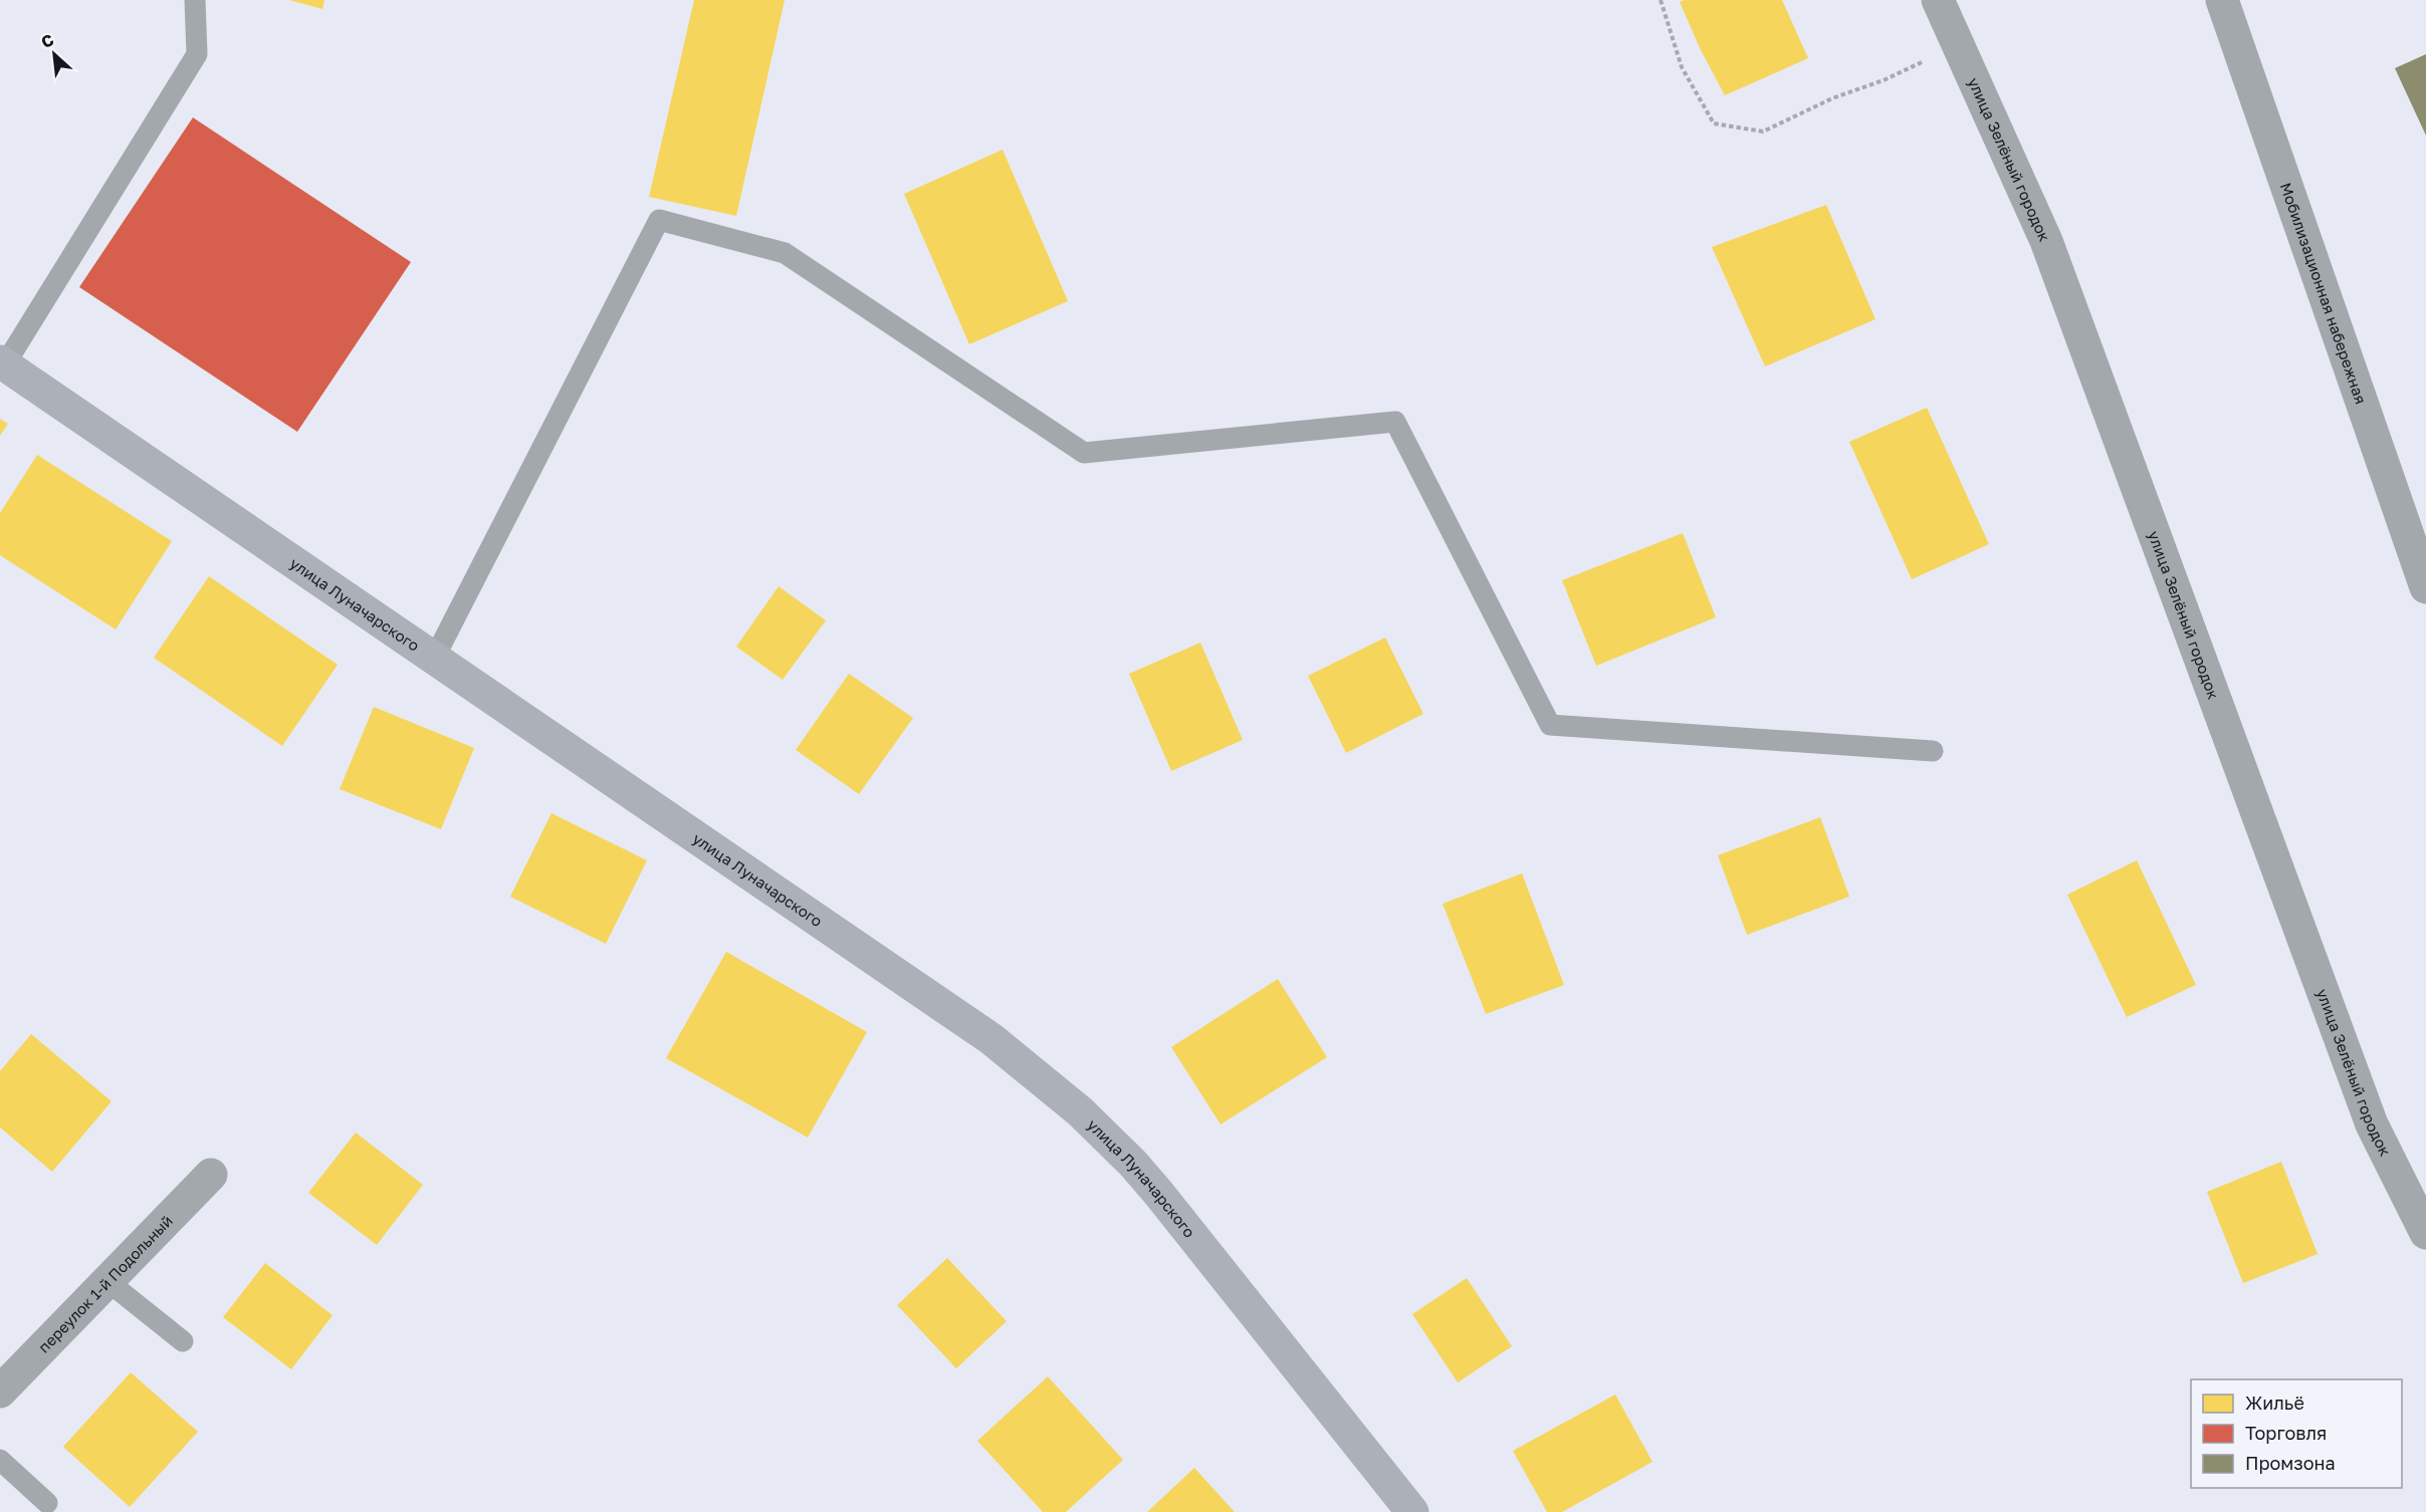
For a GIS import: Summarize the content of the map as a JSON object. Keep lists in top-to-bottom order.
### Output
{
  "streets": {
    "street": [
      "улица Зелёный городок",
      "Мобилизационная набережная",
      "улица Луначарского",
      "переулок 1-й Подольный"
    ]
  },
  "legend": ["Жильё", "Торговля", "Промзона"],
  "north": "top left"
}
